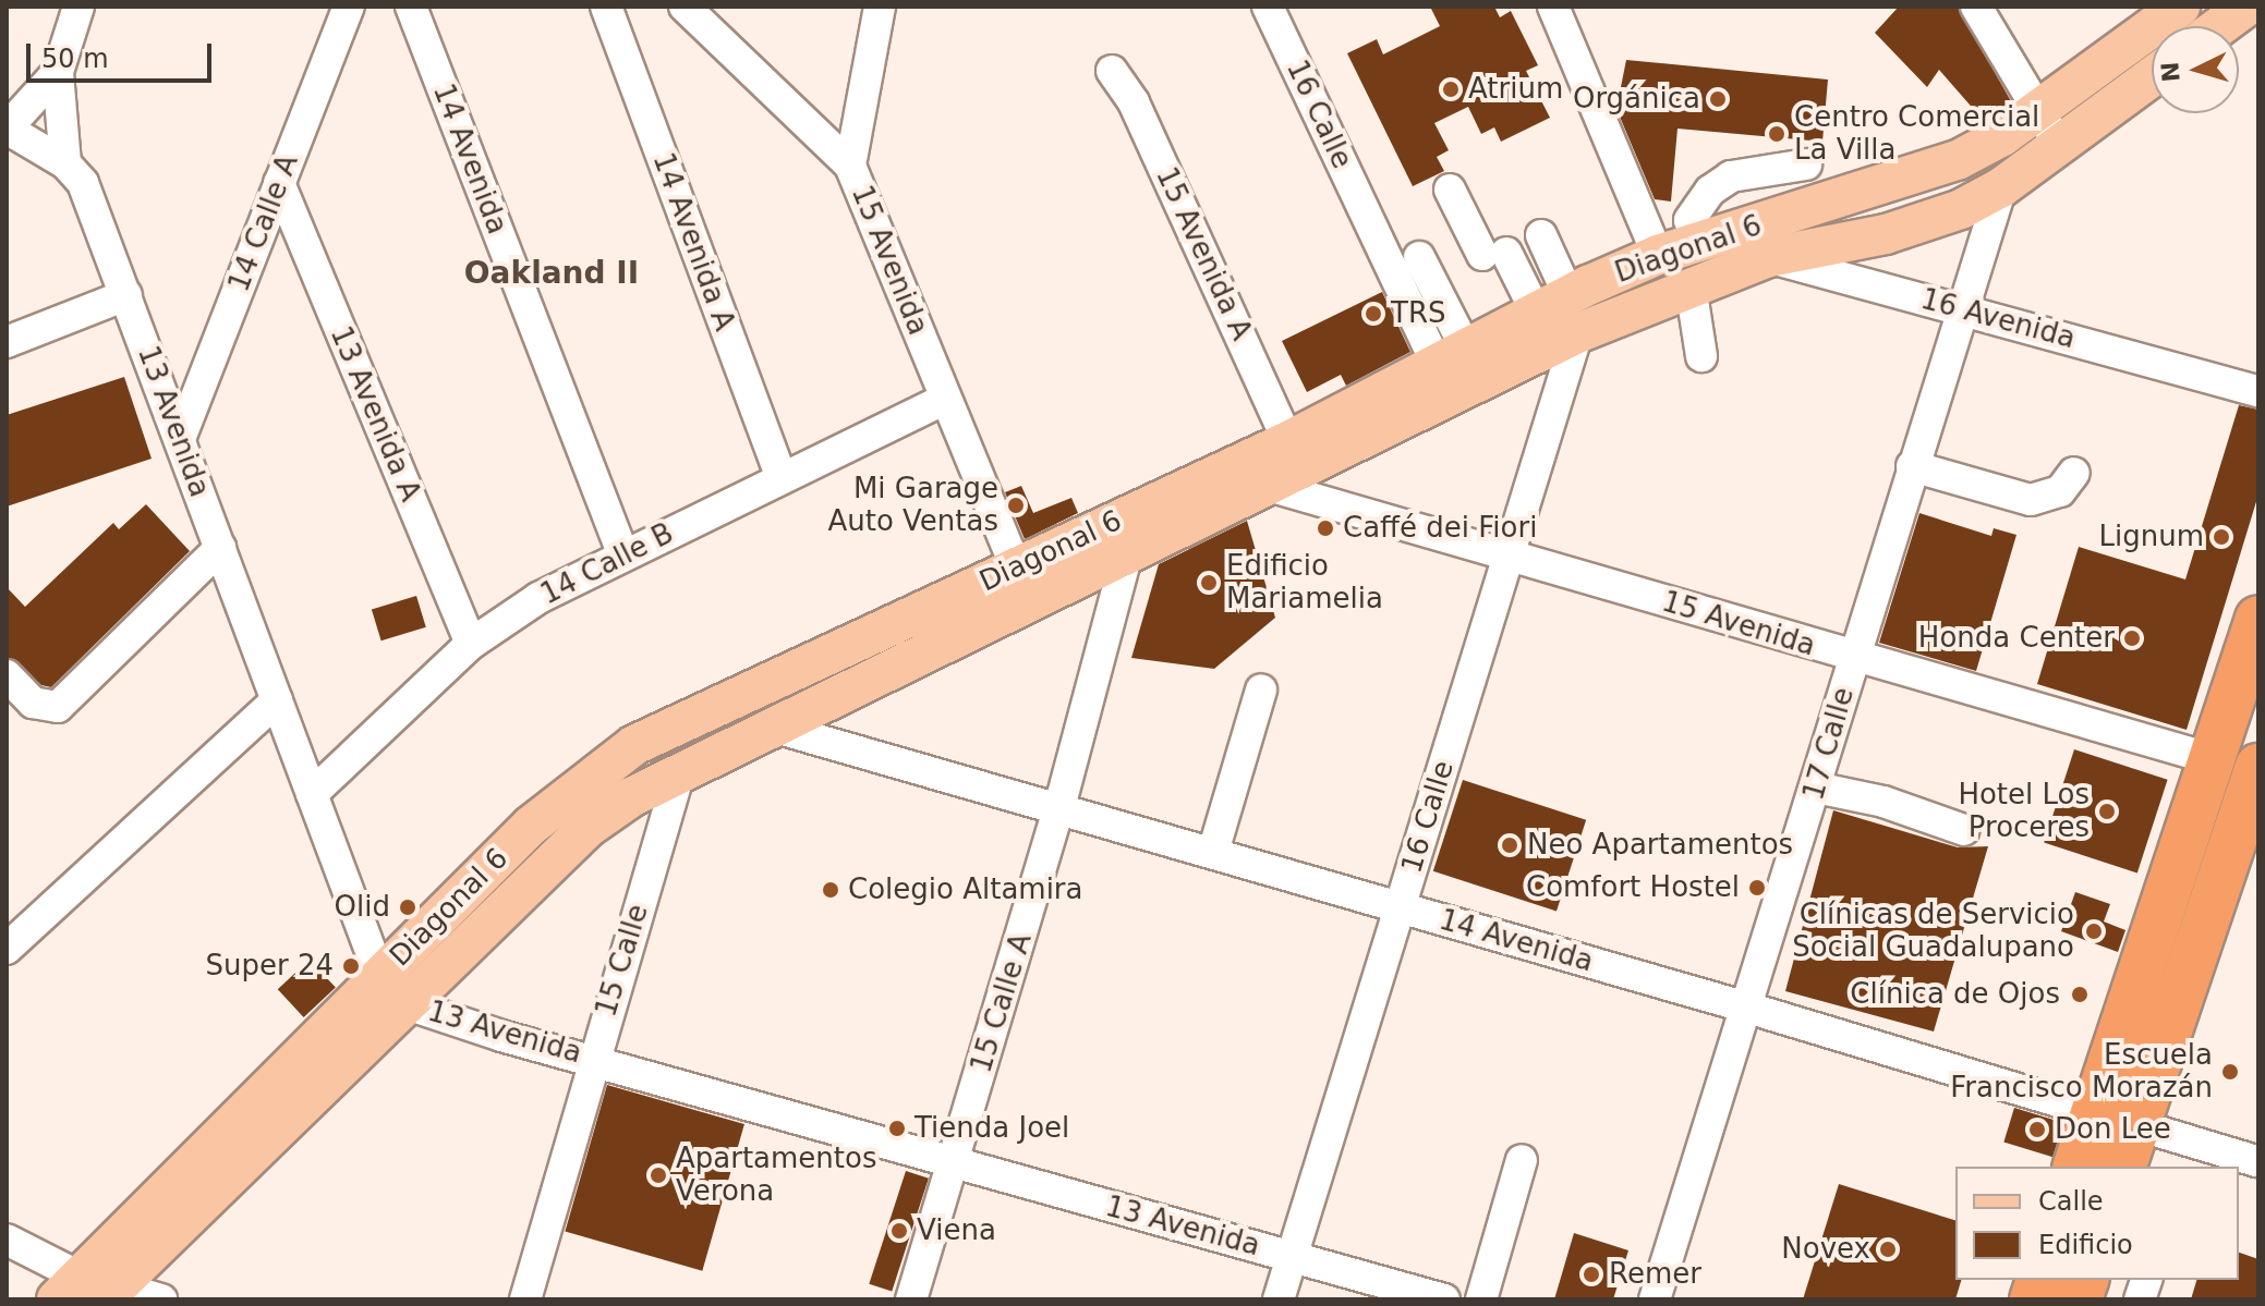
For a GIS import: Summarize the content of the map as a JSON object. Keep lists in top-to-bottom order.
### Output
{
  "streets": {
    "main road": ["Diagonal 6"],
    "street": [
      "16 Calle",
      "14 Avenida",
      "14 Calle A",
      "14 Avenida A",
      "15 Avenida A",
      "15 Avenida",
      "16 Avenida",
      "13 Avenida A",
      "13 Avenida",
      "14 Calle B",
      "17 Calle",
      "15 Calle",
      "15 Calle A"
    ]
  },
  "crossings": [
    ["16 Calle", "14 Avenida"],
    ["16 Calle", "Diagonal 6"],
    ["16 Calle", "15 Avenida"],
    ["16 Calle", "13 Avenida"],
    ["14 Avenida", "Diagonal 6"],
    ["14 Avenida", "14 Calle B"],
    ["14 Avenida", "17 Calle"],
    ["14 Avenida", "15 Calle A"],
    ["14 Calle A", "13 Avenida A"],
    ["14 Calle A", "13 Avenida"],
    ["14 Avenida A", "14 Calle B"],
    ["Diagonal 6", "15 Avenida A"],
    ["Diagonal 6", "15 Avenida"],
    ["Diagonal 6", "16 Avenida"],
    ["Diagonal 6", "13 Avenida"],
    ["Diagonal 6", "17 Calle"],
    ["Diagonal 6", "15 Calle"],
    ["Diagonal 6", "15 Calle A"],
    ["15 Avenida", "14 Calle B"],
    ["15 Avenida", "17 Calle"],
    ["16 Avenida", "17 Calle"],
    ["13 Avenida A", "14 Calle B"],
    ["13 Avenida", "14 Calle B"],
    ["13 Avenida", "15 Calle"],
    ["13 Avenida", "15 Calle A"]
  ],
  "districts": ["Oakland II"],
  "places": [
    "Atrium",
    "Orgánica",
    "Centro Comercial La Villa",
    "TRS",
    "Mi Garage Auto Ventas",
    "Caffé dei Fiori",
    "Lignum",
    "Edificio Mariamelia",
    "Honda Center",
    "Hotel Los Proceres",
    "Neo Apartamentos",
    "Comfort Hostel",
    "Colegio Altamira",
    "Olid",
    "Clínicas de Servicio Social Guadalupano",
    "Super 24",
    "Clínica de Ojos",
    "Escuela Francisco Morazán",
    "Tienda Joel",
    "Don Lee",
    "Apartamentos Verona",
    "Viena",
    "Novex",
    "Remer"
  ],
  "legend": ["Calle", "Edificio"],
  "scale_bar": "50 m",
  "north": "left"
}
